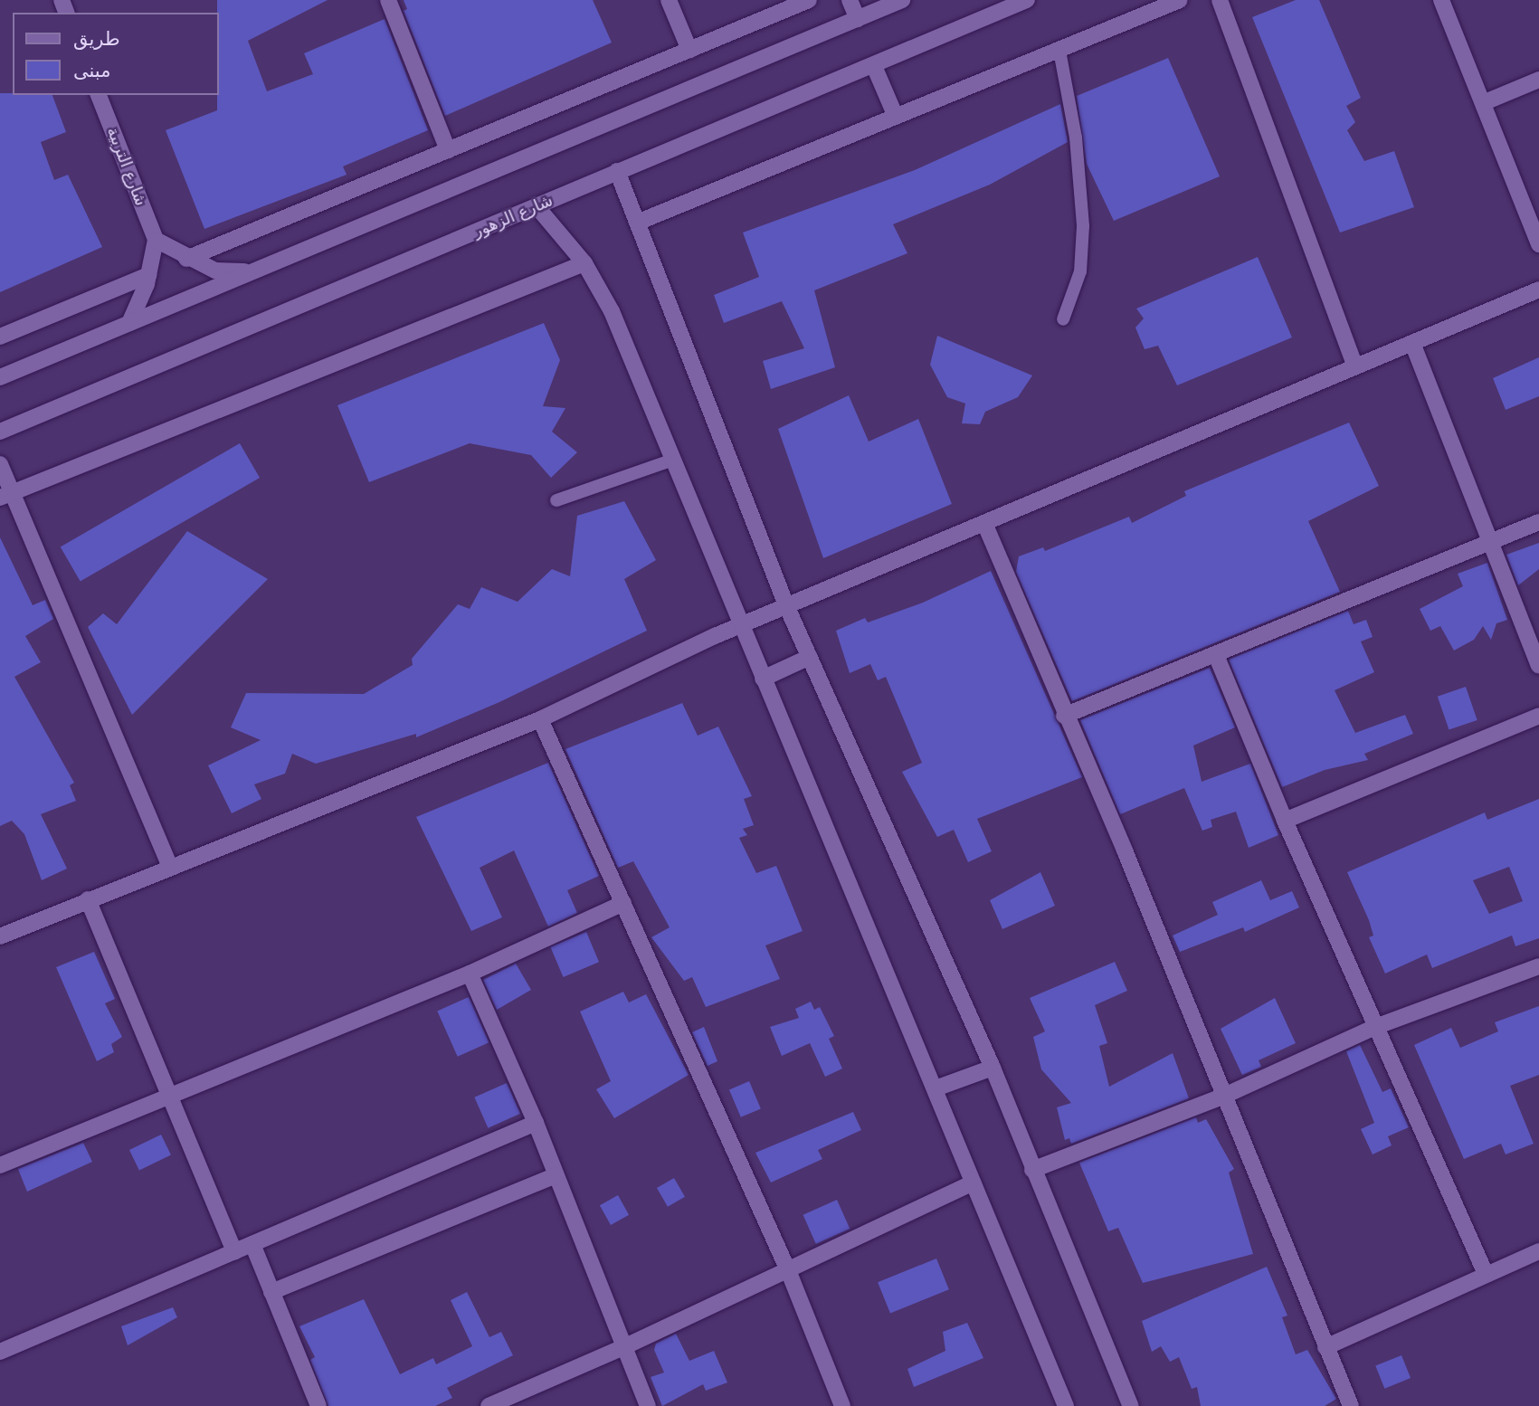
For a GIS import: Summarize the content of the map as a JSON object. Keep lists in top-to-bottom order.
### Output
{
  "streets": {
    "street": ["شارع التربية", "شارع الزهور"]
  },
  "legend": ["طريق", "مبنى"]
}
